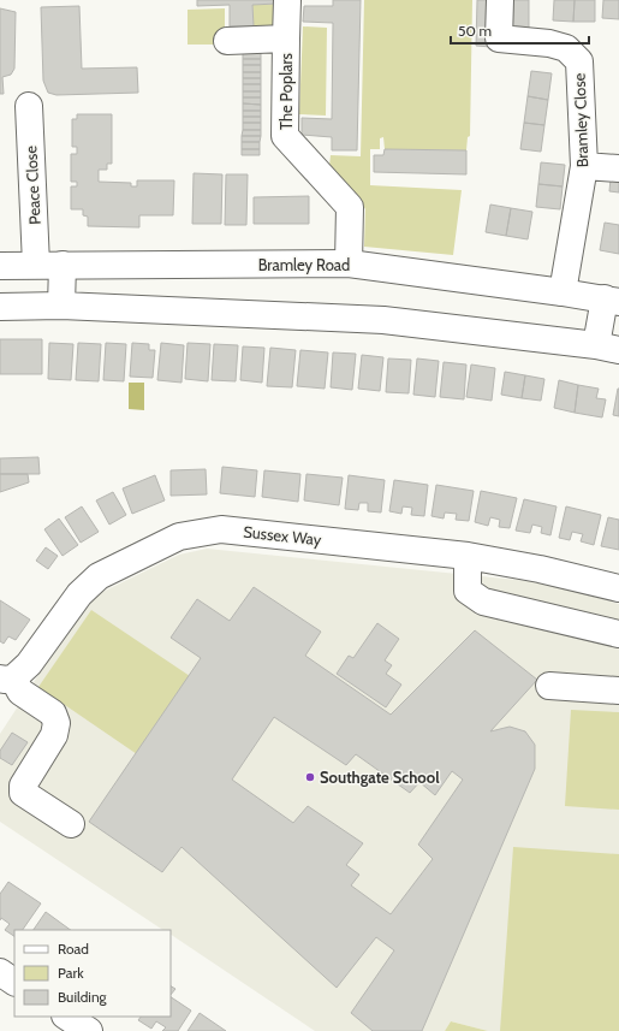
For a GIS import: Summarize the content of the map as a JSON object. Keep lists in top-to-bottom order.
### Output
{
  "streets": {
    "street": [
      "The Poplars",
      "Bramley Close",
      "Peace Close",
      "Bramley Road",
      "Sussex Way"
    ]
  },
  "crossings": [
    ["The Poplars", "Bramley Road"],
    ["Bramley Close", "Bramley Road"],
    ["Peace Close", "Bramley Road"]
  ],
  "places": ["Southgate School"],
  "legend": ["Road", "Park", "Building"],
  "scale_bar": "50 m"
}
